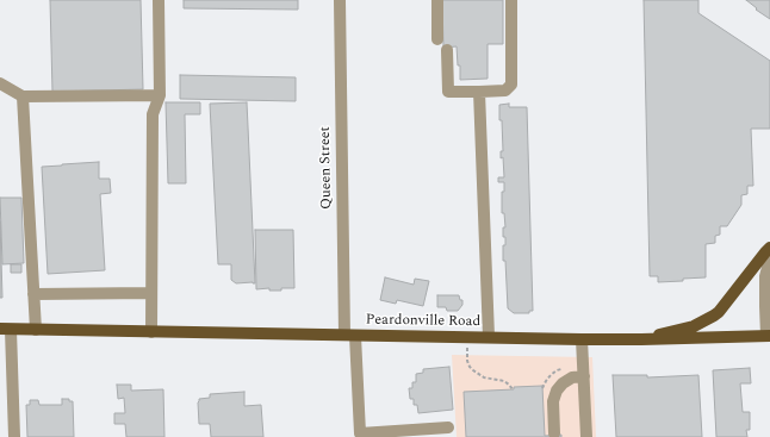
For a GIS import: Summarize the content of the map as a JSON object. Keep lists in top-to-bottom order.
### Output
{
  "streets": {
    "main road": ["Peardonville Road"],
    "street": ["Queen Street"]
  },
  "crossings": [
    ["Queen Street", "Peardonville Road"]
  ]
}
